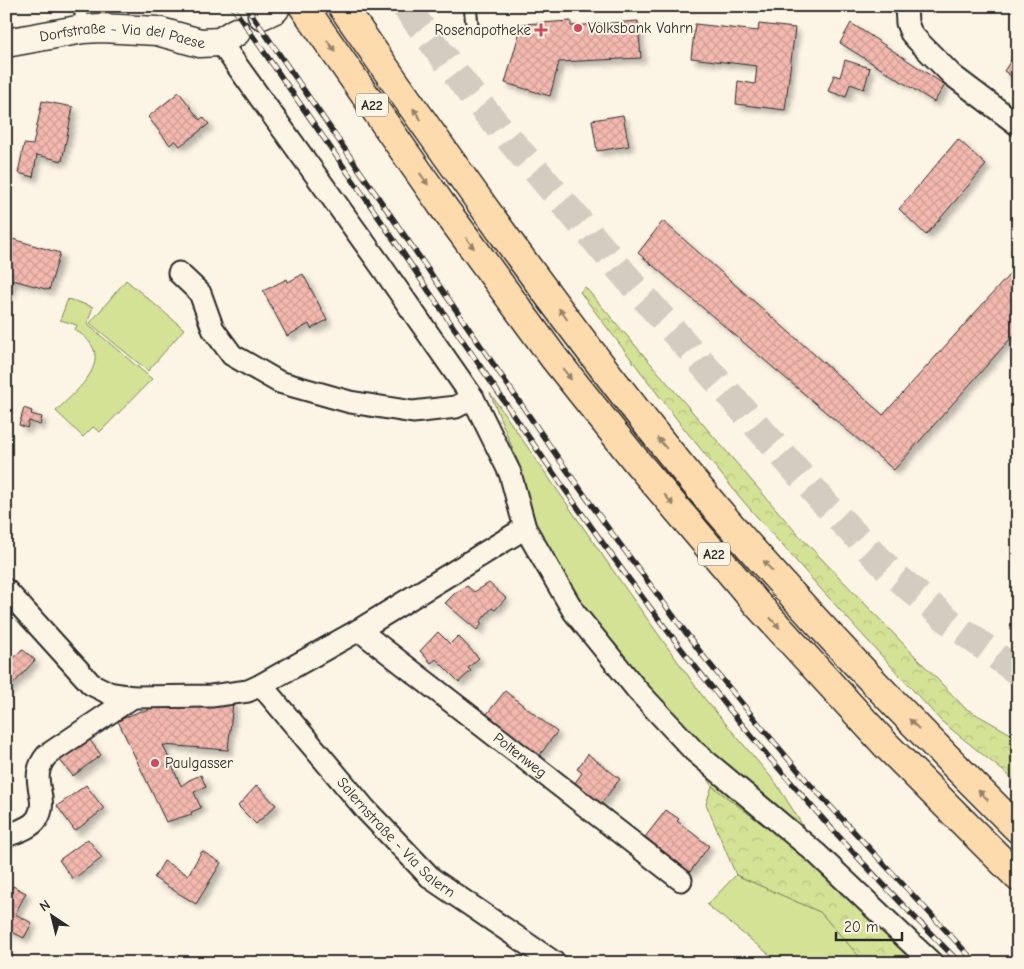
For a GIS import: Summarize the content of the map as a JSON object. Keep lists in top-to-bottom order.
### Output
{
  "streets": {
    "highway": ["A22"],
    "street": ["Dorfstraße - Via del Paese", "Poltenweg", "Salernstraße - Via Salern"]
  },
  "places": {
    "other": ["Volksbank Vahrn", "Paulgasser"],
    "health": ["Rosenapotheke"]
  },
  "scale_bar": "20 m",
  "north": "top left"
}
